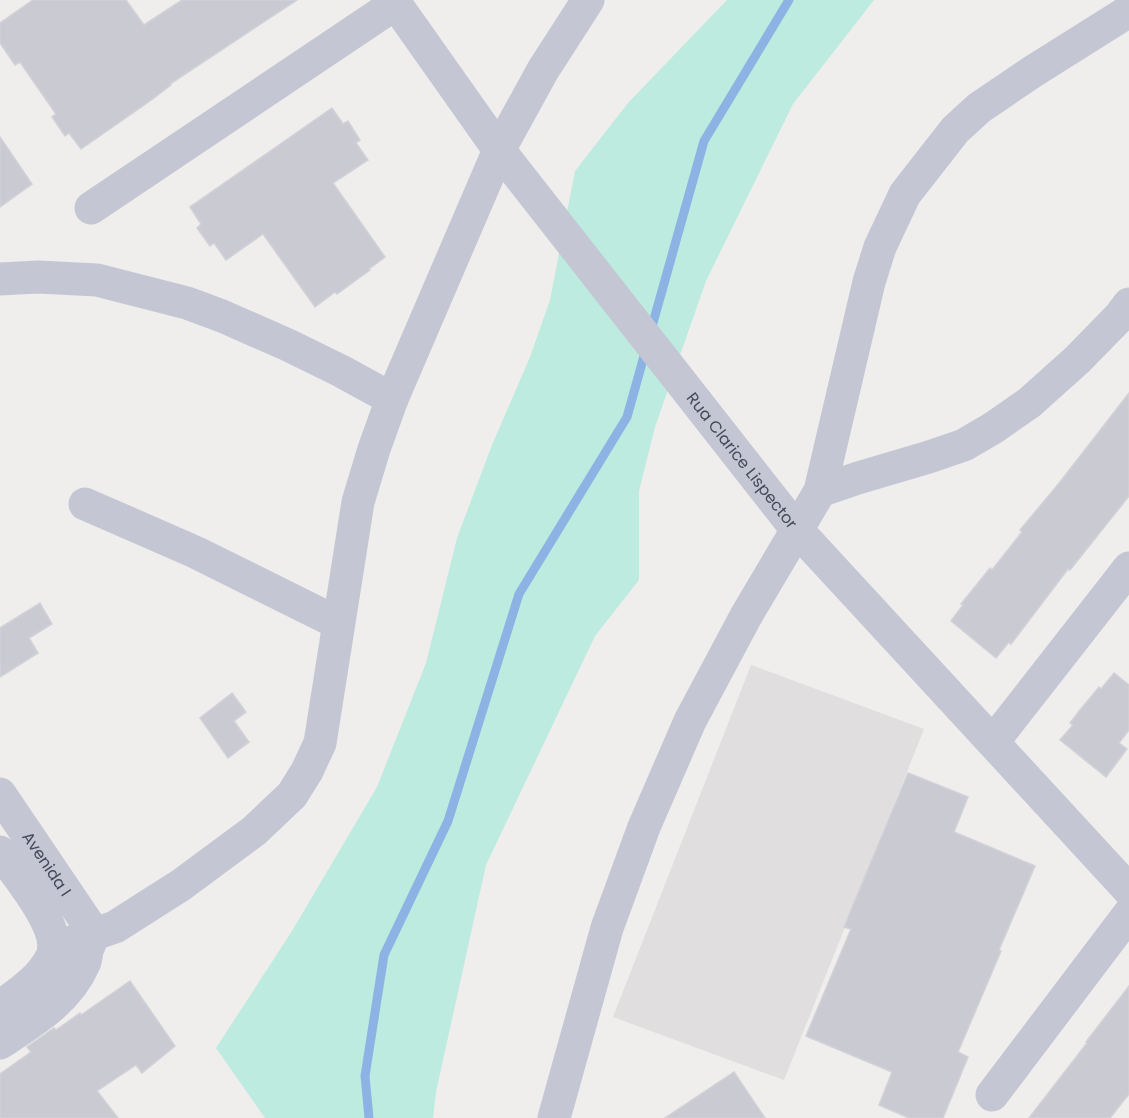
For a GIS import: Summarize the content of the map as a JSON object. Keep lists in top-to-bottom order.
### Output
{
  "streets": {
    "street": ["Rua Clarice Lispector", "Avenida I"]
  }
}
